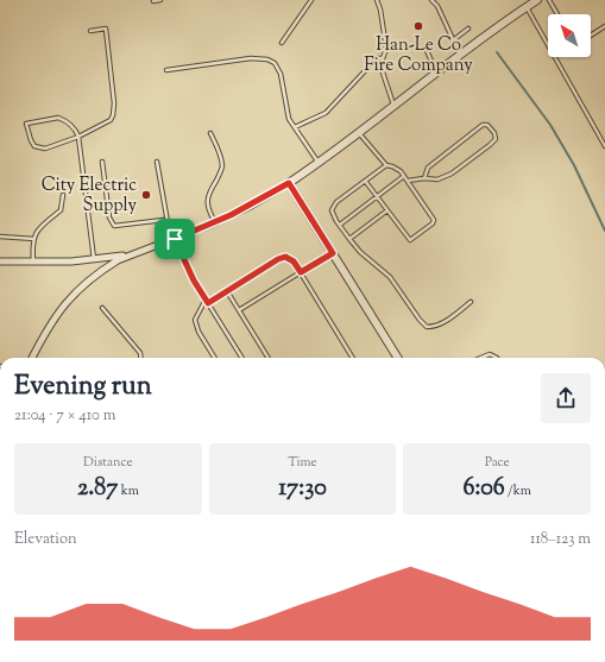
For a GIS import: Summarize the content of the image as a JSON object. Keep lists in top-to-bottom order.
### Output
{
  "places": ["Han-Le Co Fire Company", "City Electric Supply"],
  "north": "top left",
  "page": {
    "heading": ["Evening run", "21:04 · 7 × 410 m"],
    "stats": [
      ["Distance", "2.87 km"],
      ["Time", "17:30"],
      ["Pace", "6:06 /km"]
    ],
    "chart": ["Elevation", "118–123 m"]
  }
}
